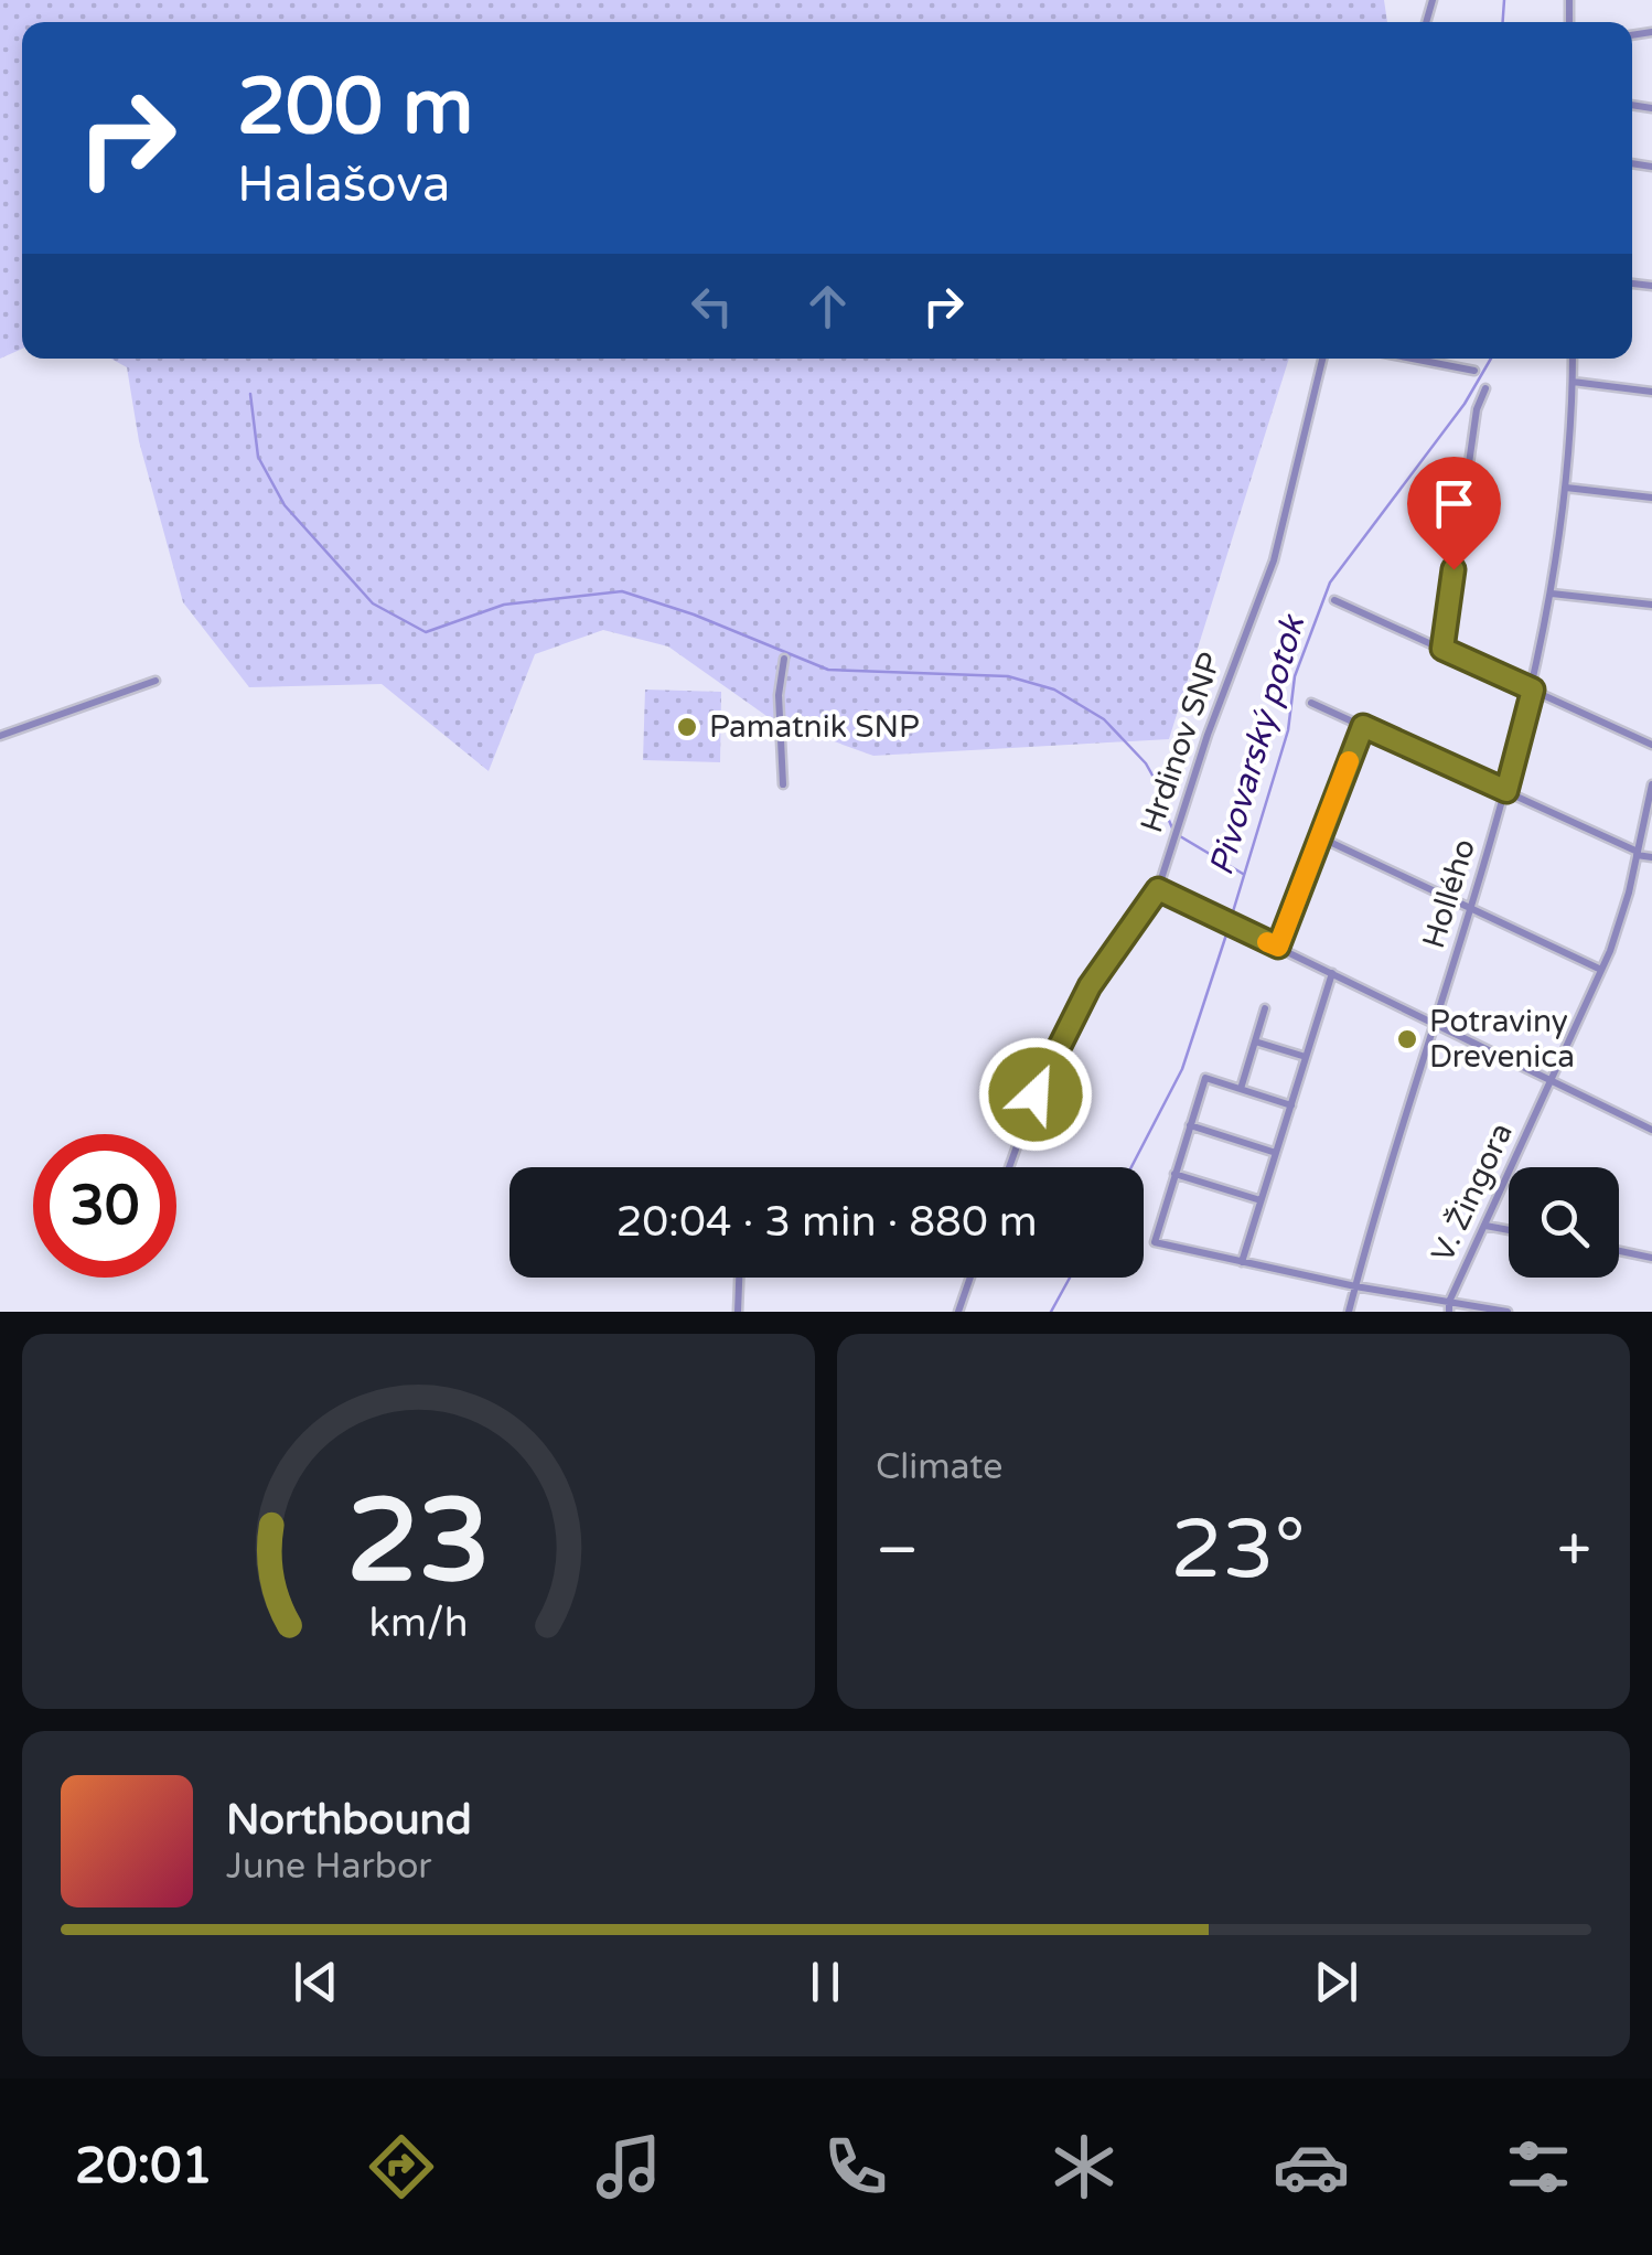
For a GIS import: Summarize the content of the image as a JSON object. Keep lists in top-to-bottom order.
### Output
{
  "streets": {
    "street": ["Hrdinov SNP", "Hollého", "V. Žingora"]
  },
  "water": ["Pivovarský potok"],
  "places": ["Pamatnik SNP", "Potraviny Drevenica"],
  "page": {
    "turn": ["200 m", "Halašova"],
    "limit": "30",
    "trip": "20:04 · 3 min · 880 m",
    "tile": "Climate",
    "heat": ["−", "23°", "+"],
    "song": ["Northbound", "June Harbor"],
    "tabs": "20:01",
    "gauge": ["23", "km/h"]
  }
}
